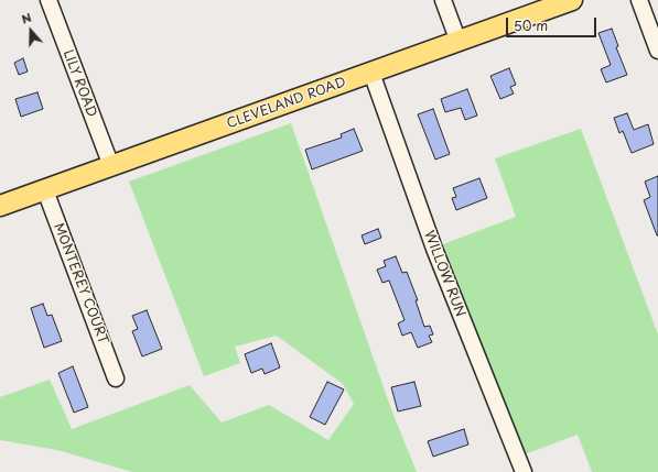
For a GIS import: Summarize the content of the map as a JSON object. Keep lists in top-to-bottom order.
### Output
{
  "streets": {
    "main road": ["CLEVELAND ROAD"],
    "street": ["LILY ROAD", "WILLOW RUN", "MONTEREY COURT"]
  },
  "crossings": [
    ["LILY ROAD", "CLEVELAND ROAD"],
    ["CLEVELAND ROAD", "WILLOW RUN"],
    ["CLEVELAND ROAD", "MONTEREY COURT"]
  ],
  "scale_bar": "50 m",
  "north": "top"
}
